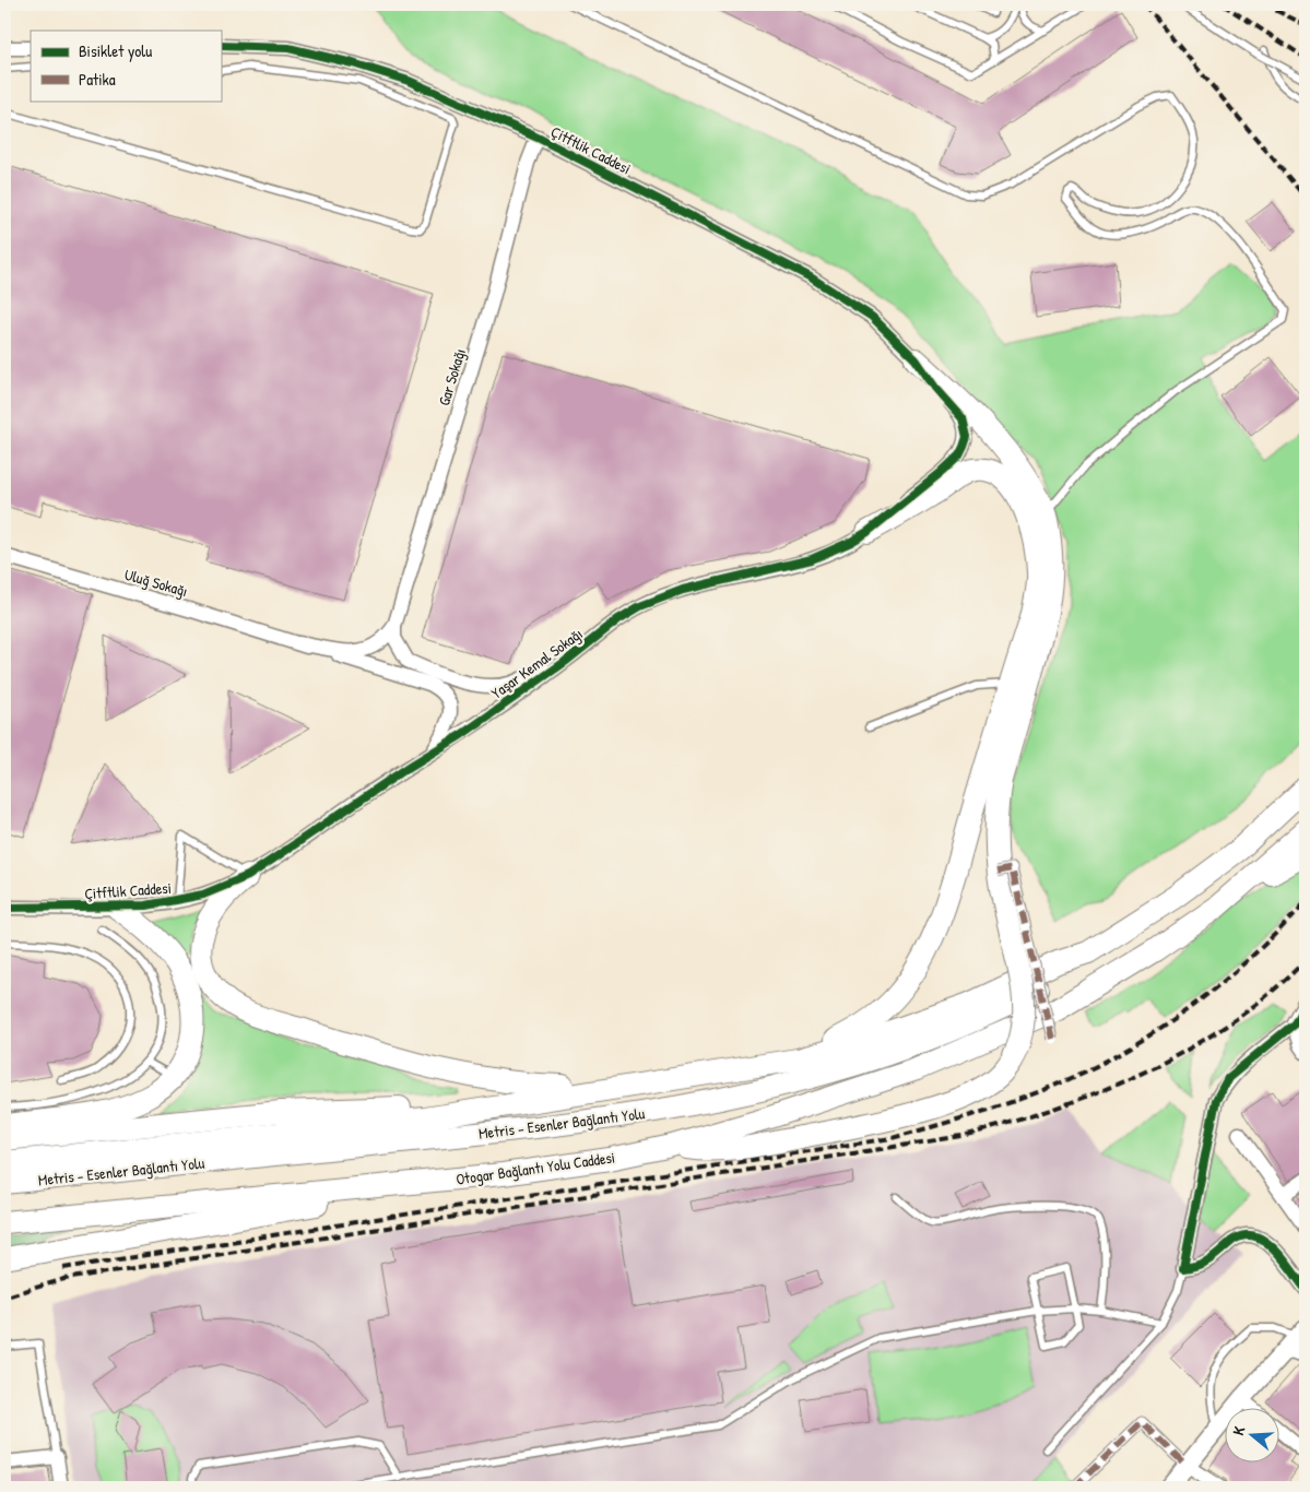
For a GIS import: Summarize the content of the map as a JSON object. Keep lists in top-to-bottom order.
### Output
{
  "streets": {
    "highway": ["Metris - Esenler Bağlantı Yolu", "Otogar Bağlantı Yolu Caddesi"],
    "street": [
      "Çitftlik Caddesi",
      "Gar Sokağı",
      "Uluğ Sokağı",
      "Yaşar Kemal Sokağı"
    ]
  },
  "crossings": [
    ["Çitftlik Caddesi", "Gar Sokağı"],
    ["Çitftlik Caddesi", "Yaşar Kemal Sokağı"]
  ],
  "legend": ["Bisiklet yolu", "Patika"],
  "north": "left"
}
